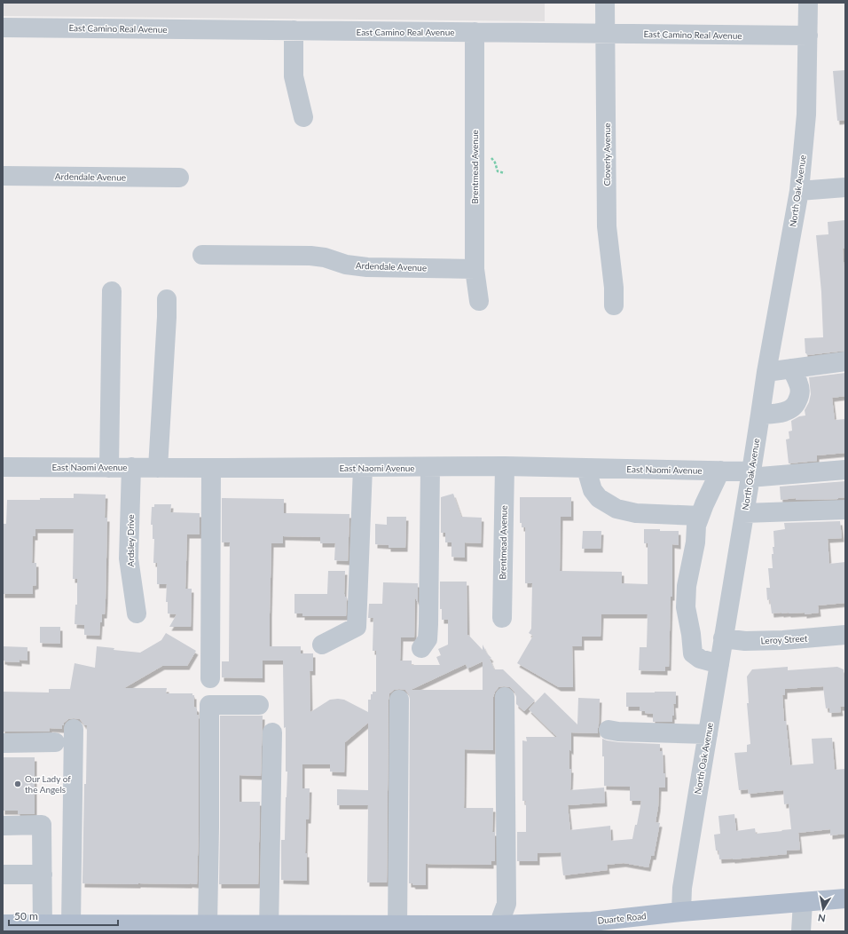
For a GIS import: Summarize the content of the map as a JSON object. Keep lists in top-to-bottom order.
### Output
{
  "streets": {
    "main road": ["Duarte Road"],
    "street": [
      "East Camino Real Avenue",
      "Cloverly Avenue",
      "Brentmead Avenue",
      "Ardendale Avenue",
      "North Oak Avenue",
      "East Naomi Avenue",
      "Ardsley Drive",
      "Leroy Street"
    ]
  },
  "crossings": [
    ["East Camino Real Avenue", "Cloverly Avenue"],
    ["East Camino Real Avenue", "Brentmead Avenue"],
    ["East Camino Real Avenue", "North Oak Avenue"],
    ["Brentmead Avenue", "Ardendale Avenue"],
    ["Brentmead Avenue", "East Naomi Avenue"],
    ["North Oak Avenue", "East Naomi Avenue"],
    ["North Oak Avenue", "Leroy Street"],
    ["North Oak Avenue", "Duarte Road"],
    ["East Naomi Avenue", "Ardsley Drive"]
  ],
  "places": ["Our Lady of the Angels"],
  "scale_bar": "50 m",
  "north": "bottom"
}
